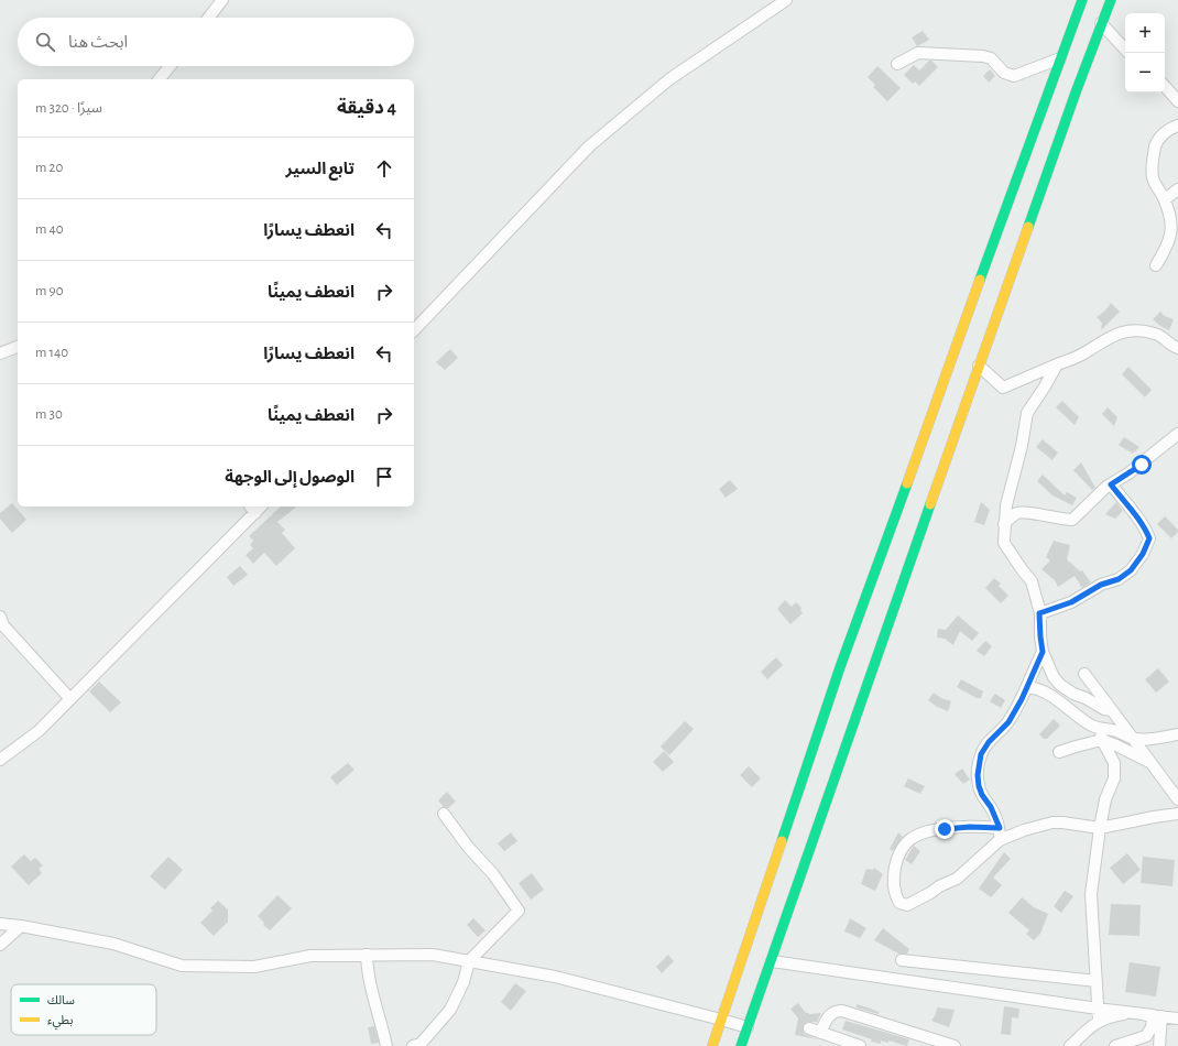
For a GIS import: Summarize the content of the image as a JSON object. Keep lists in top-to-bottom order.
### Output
{
  "legend": ["سالك", "بطيء"],
  "page": {
    "map_buttons": ["+", "−"],
    "search": "ابحث هنا",
    "heading": ["4 دقيقة", "سيرًا · 320 m"],
    "list": [
      ["تابع السير", "20 m"],
      ["انعطف يسارًا", "40 m"],
      ["انعطف يمينًا", "90 m"],
      ["انعطف يسارًا", "140 m"],
      ["انعطف يمينًا", "30 m"],
      "الوصول إلى الوجهة"
    ]
  }
}
